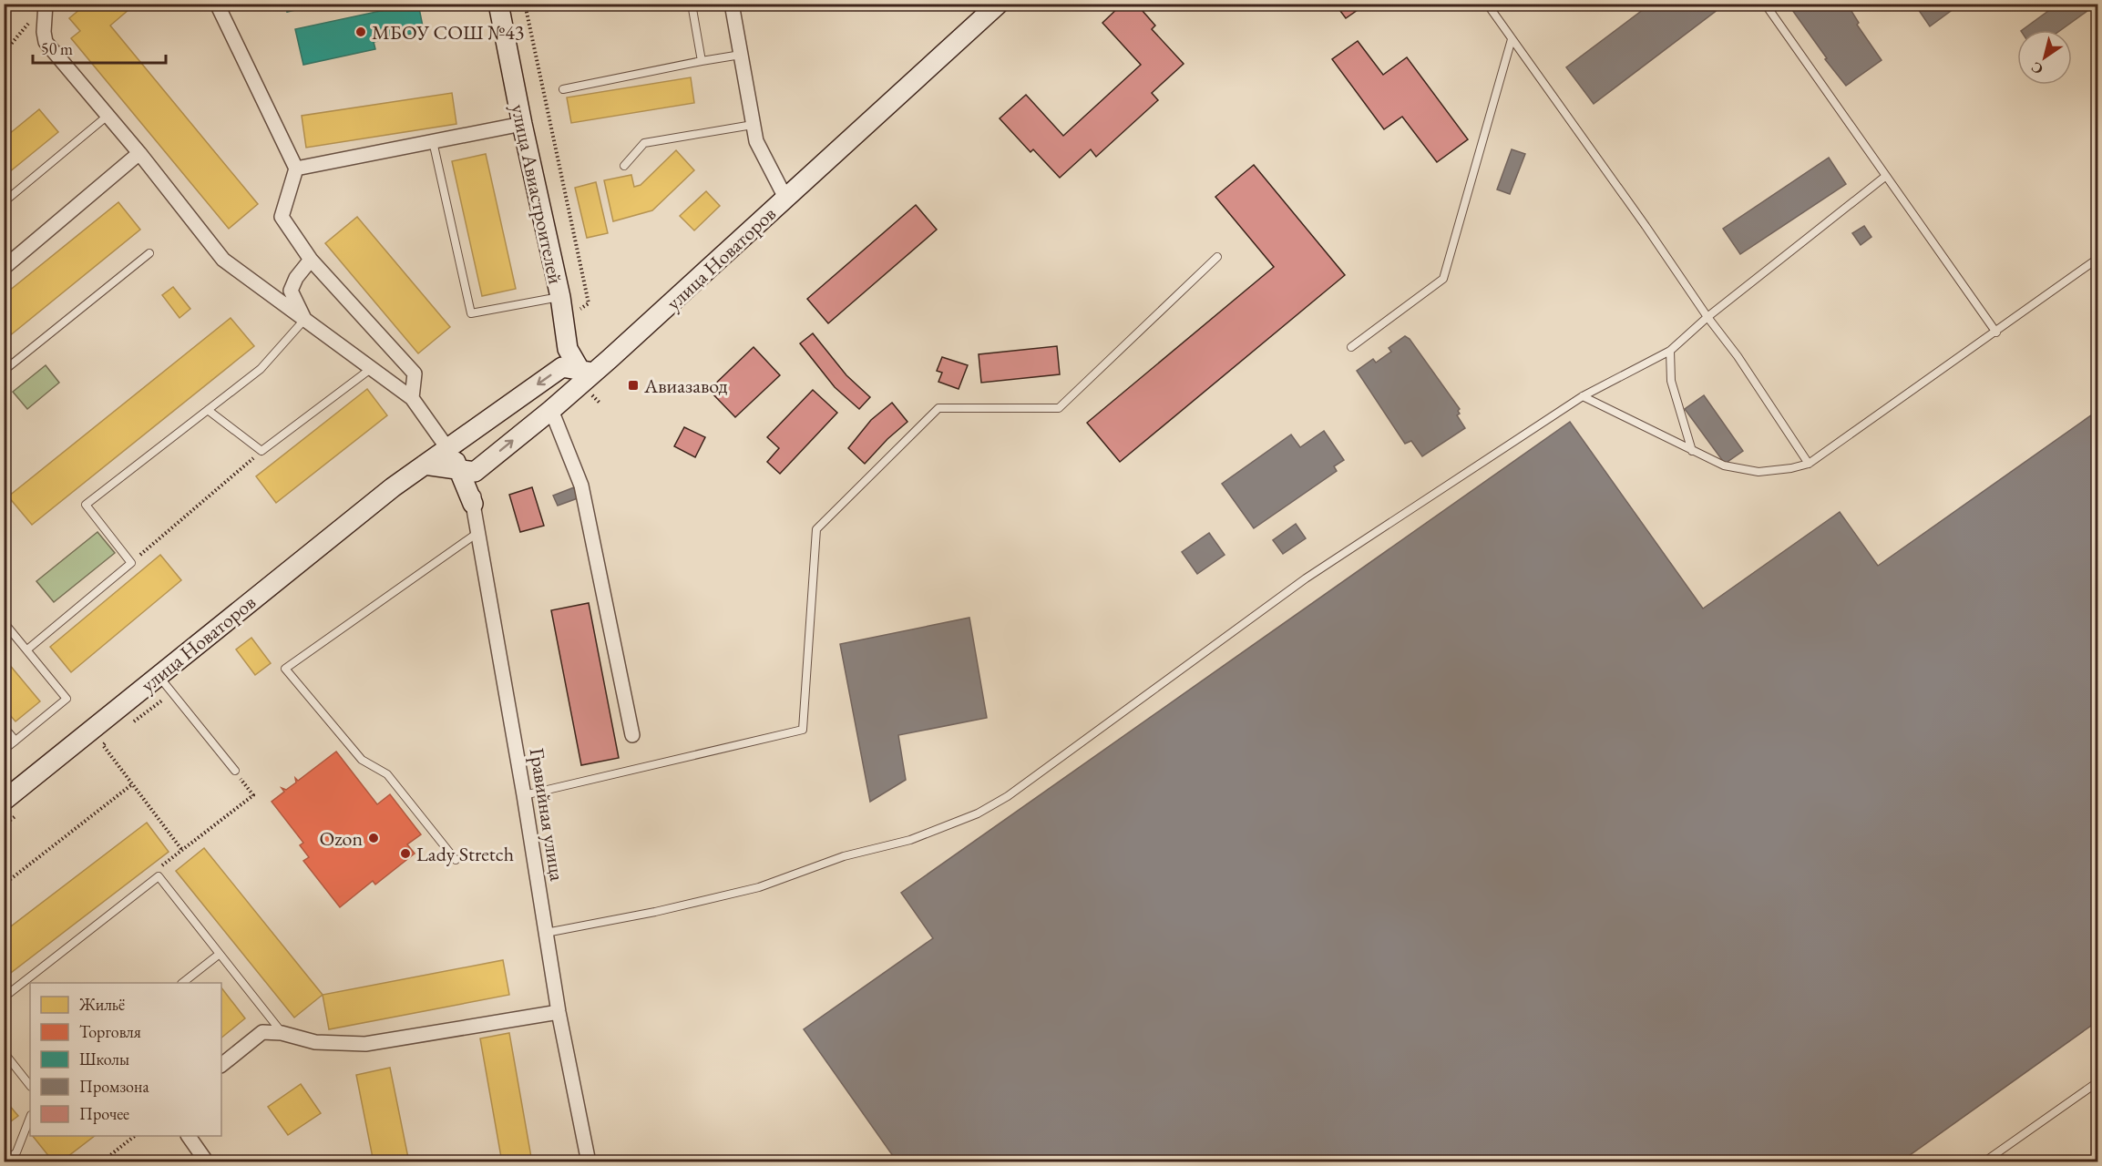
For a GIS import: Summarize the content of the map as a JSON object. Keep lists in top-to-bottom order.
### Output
{
  "streets": {
    "main road": ["улица Авиастроителей", "улица Новаторов"],
    "street": ["Гравийная улица"]
  },
  "crossings": [
    ["улица Авиастроителей", "улица Новаторов"],
    ["улица Новаторов", "Гравийная улица"]
  ],
  "places": {
    "other": ["МБОУ СОШ №43", "Ozon", "Lady Stretch"],
    "transit": ["Авиазавод"]
  },
  "legend": [
    "Жильё",
    "Торговля",
    "Школы",
    "Промзона",
    "Прочее"
  ],
  "scale_bar": "50 m",
  "north": "bottom left"
}
